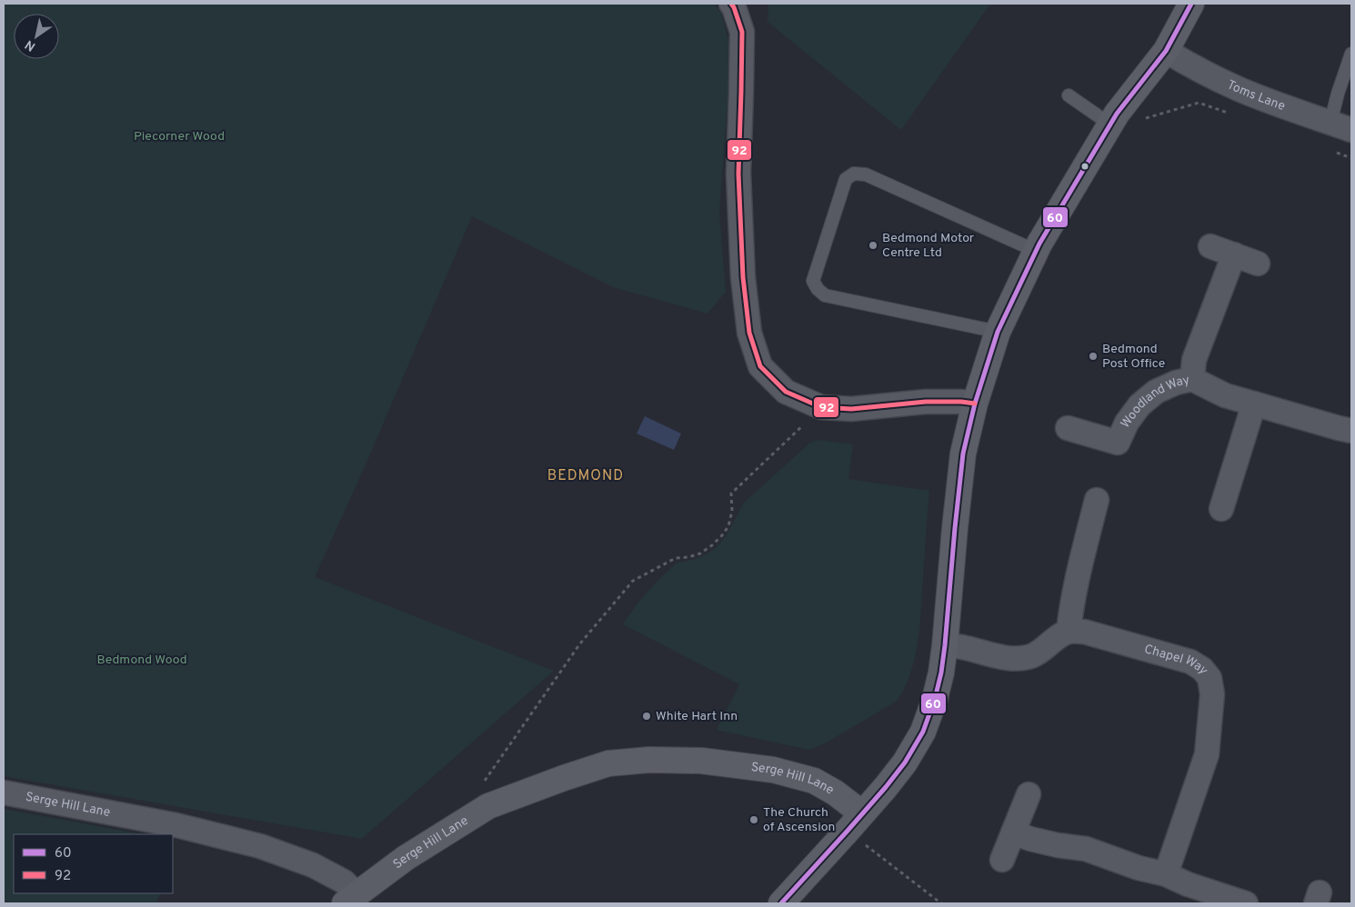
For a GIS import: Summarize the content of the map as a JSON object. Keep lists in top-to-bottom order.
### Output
{
  "streets": {
    "street": [
      "Toms Lane",
      "Woodland Way",
      "Chapel Way",
      "Serge Hill Lane"
    ]
  },
  "districts": ["BEDMOND"],
  "parks": ["Piecorner Wood", "Bedmond Wood"],
  "places": [
    "Bedmond Motor Centre Ltd",
    "Bedmond Post Office",
    "White Hart Inn",
    "The Church of Ascension"
  ],
  "lines": ["transit line 60", "transit line 92"],
  "legend": ["60", "92"],
  "north": "bottom left"
}
